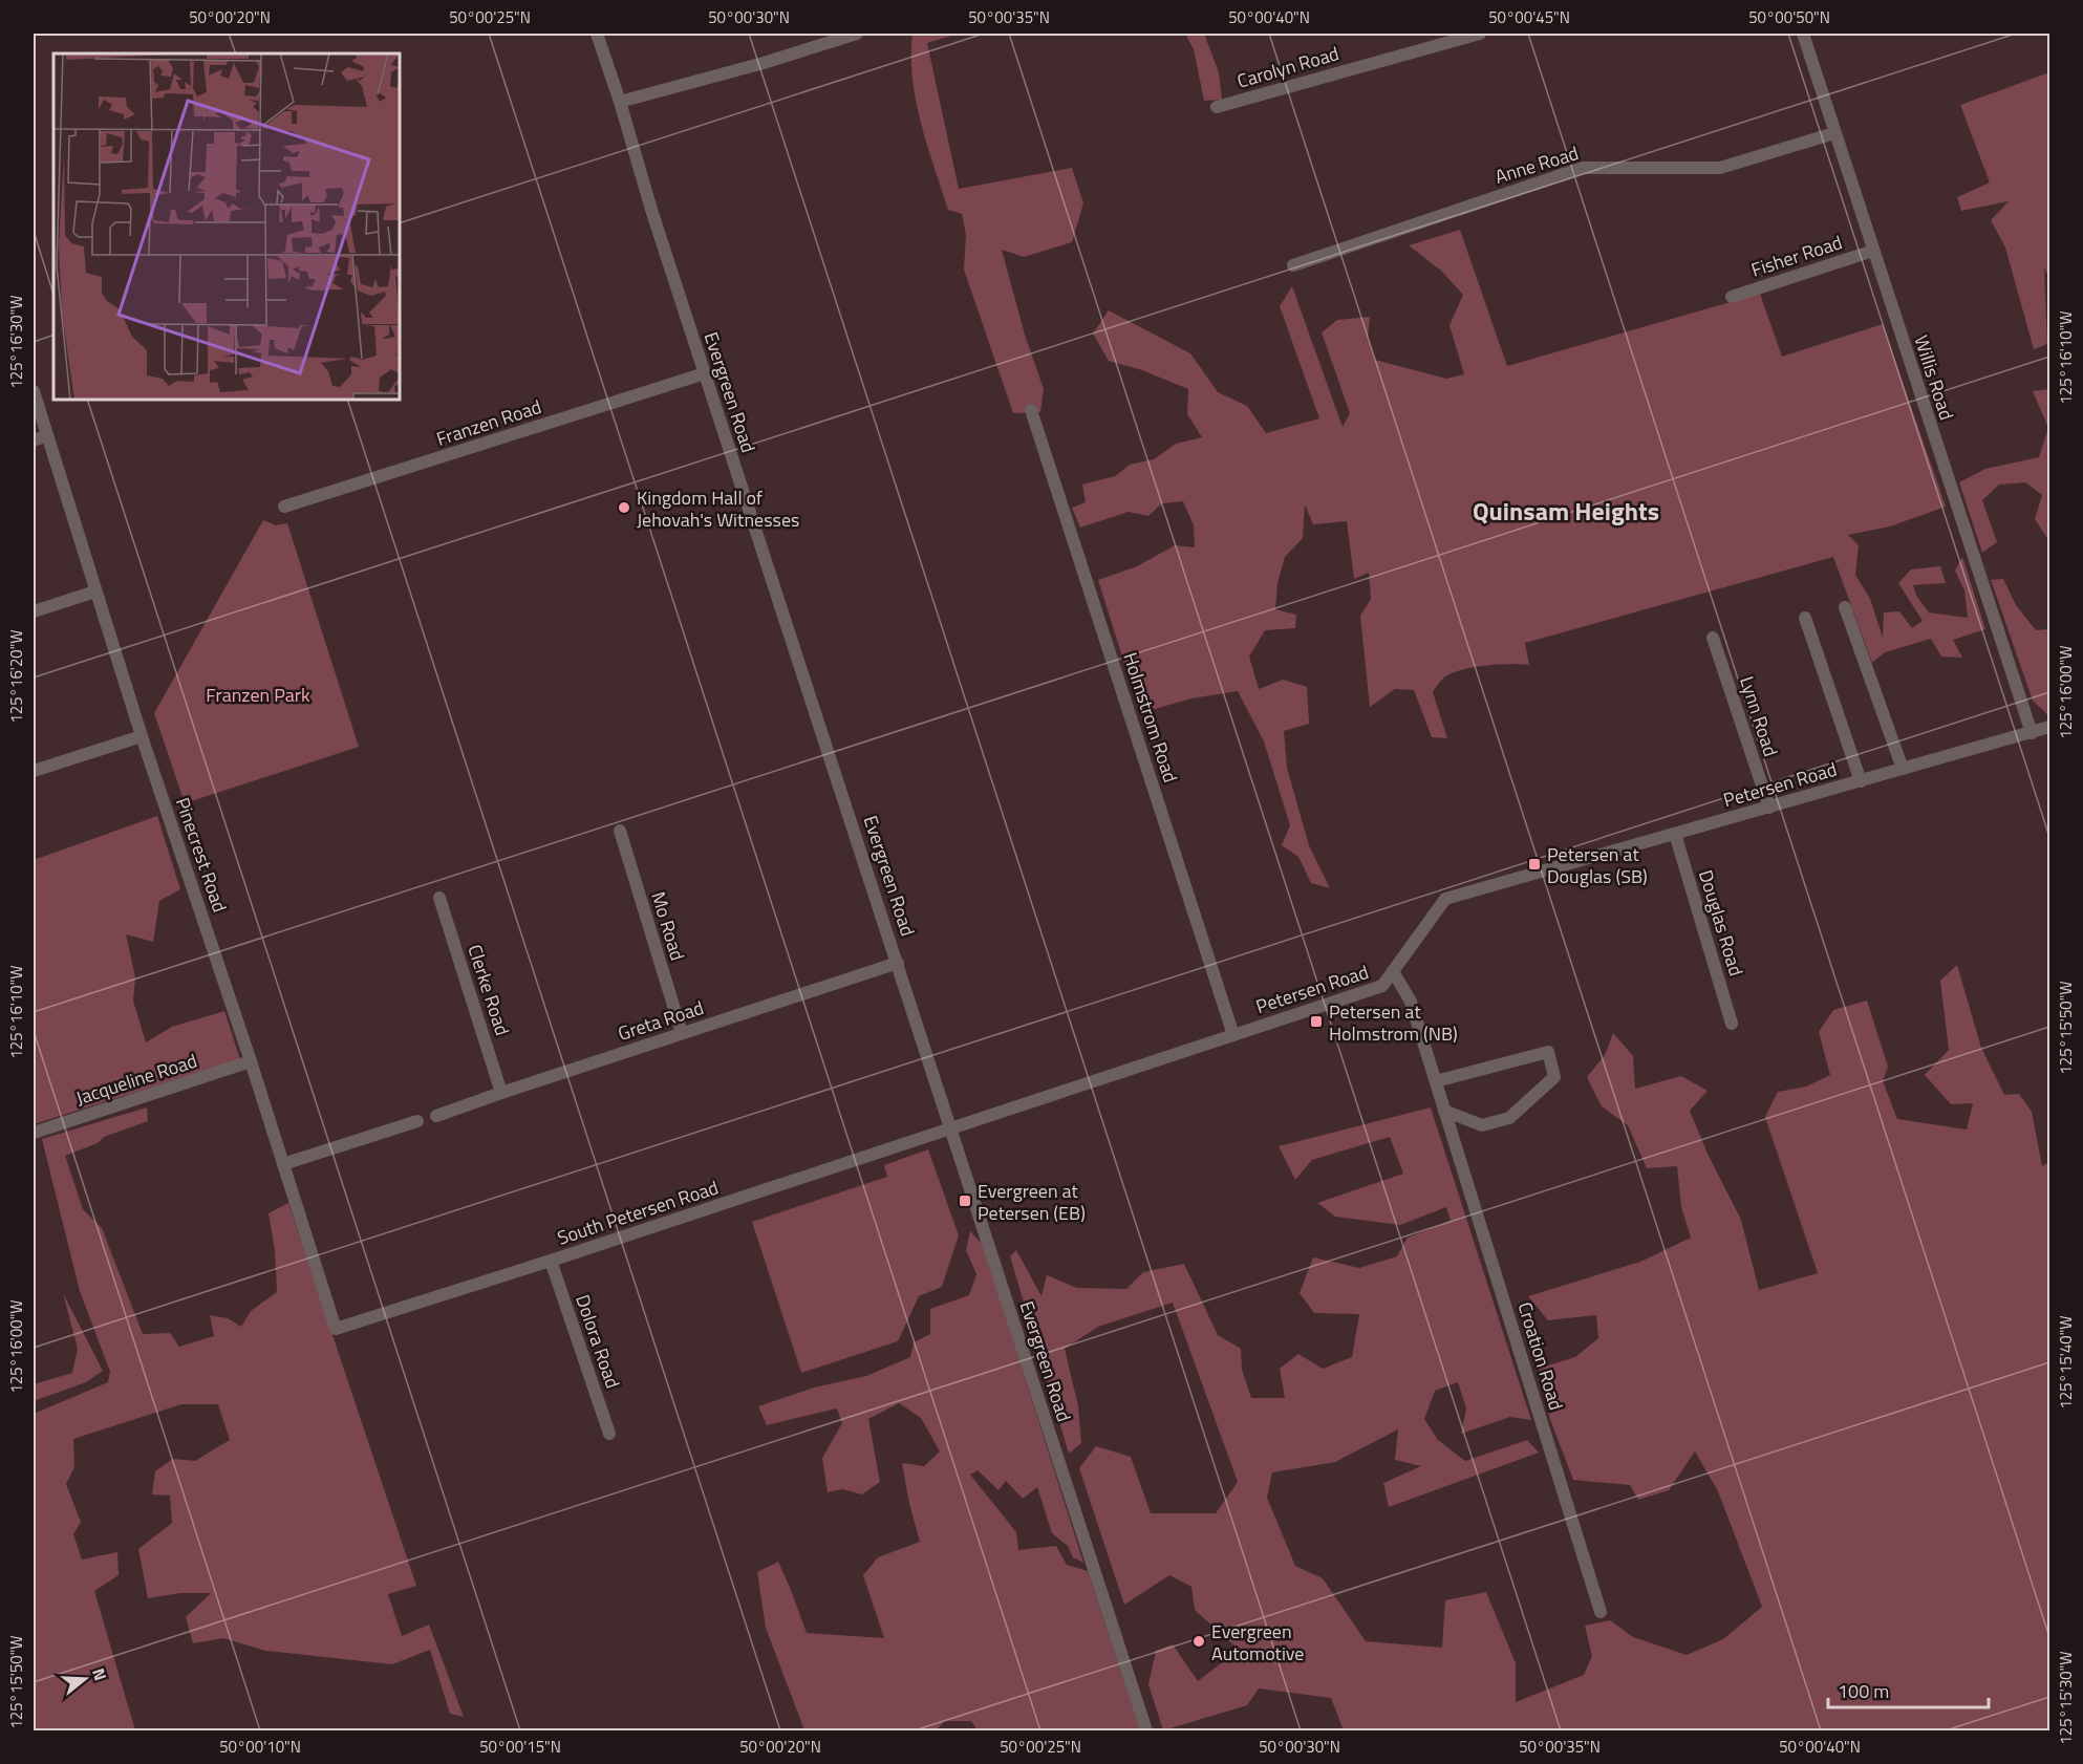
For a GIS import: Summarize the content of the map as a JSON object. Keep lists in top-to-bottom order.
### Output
{
  "streets": {
    "street": [
      "Carolyn Road",
      "Anne Road",
      "Fisher Road",
      "Willis Road",
      "Evergreen Road",
      "Franzen Road",
      "Lynn Road",
      "Holmstrom Road",
      "Petersen Road",
      "Pinecrest Road",
      "Douglas Road",
      "Mo Road",
      "Clerke Road",
      "Greta Road",
      "Jacqueline Road",
      "South Petersen Road",
      "Dolora Road",
      "Croation Road"
    ]
  },
  "crossings": [
    ["Anne Road", "Willis Road"],
    ["Fisher Road", "Willis Road"],
    ["Willis Road", "Petersen Road"],
    ["Evergreen Road", "Franzen Road"],
    ["Evergreen Road", "Petersen Road"],
    ["Evergreen Road", "Greta Road"],
    ["Evergreen Road", "South Petersen Road"],
    ["Lynn Road", "Petersen Road"],
    ["Holmstrom Road", "Petersen Road"],
    ["Petersen Road", "Douglas Road"],
    ["Petersen Road", "South Petersen Road"],
    ["Petersen Road", "Croation Road"],
    ["Pinecrest Road", "Jacqueline Road"],
    ["Pinecrest Road", "South Petersen Road"],
    ["Mo Road", "Greta Road"],
    ["Clerke Road", "Greta Road"],
    ["South Petersen Road", "Dolora Road"]
  ],
  "districts": ["Quinsam Heights"],
  "parks": ["Franzen Park"],
  "places": {
    "other": ["Kingdom Hall of Jehovah's Witnesses", "Evergreen Automotive"],
    "transit": ["Petersen at Douglas (SB)", "Petersen at Holmstrom (NB)", "Evergreen at Petersen (EB)"]
  },
  "scale_bar": "100 m",
  "north": "right",
  "coordinates": [
    "50°00'20\"N",
    "50°00'25\"N",
    "50°00'30\"N",
    "50°00'35\"N",
    "50°00'40\"N",
    "50°00'45\"N",
    "50°00'50\"N",
    "125°16'30\"W",
    "125°16'10\"W",
    "125°16'20\"W",
    "125°16'00\"W",
    "125°15'50\"W",
    "125°15'40\"W",
    "125°15'30\"W",
    "50°00'10\"N",
    "50°00'15\"N"
  ]
}
